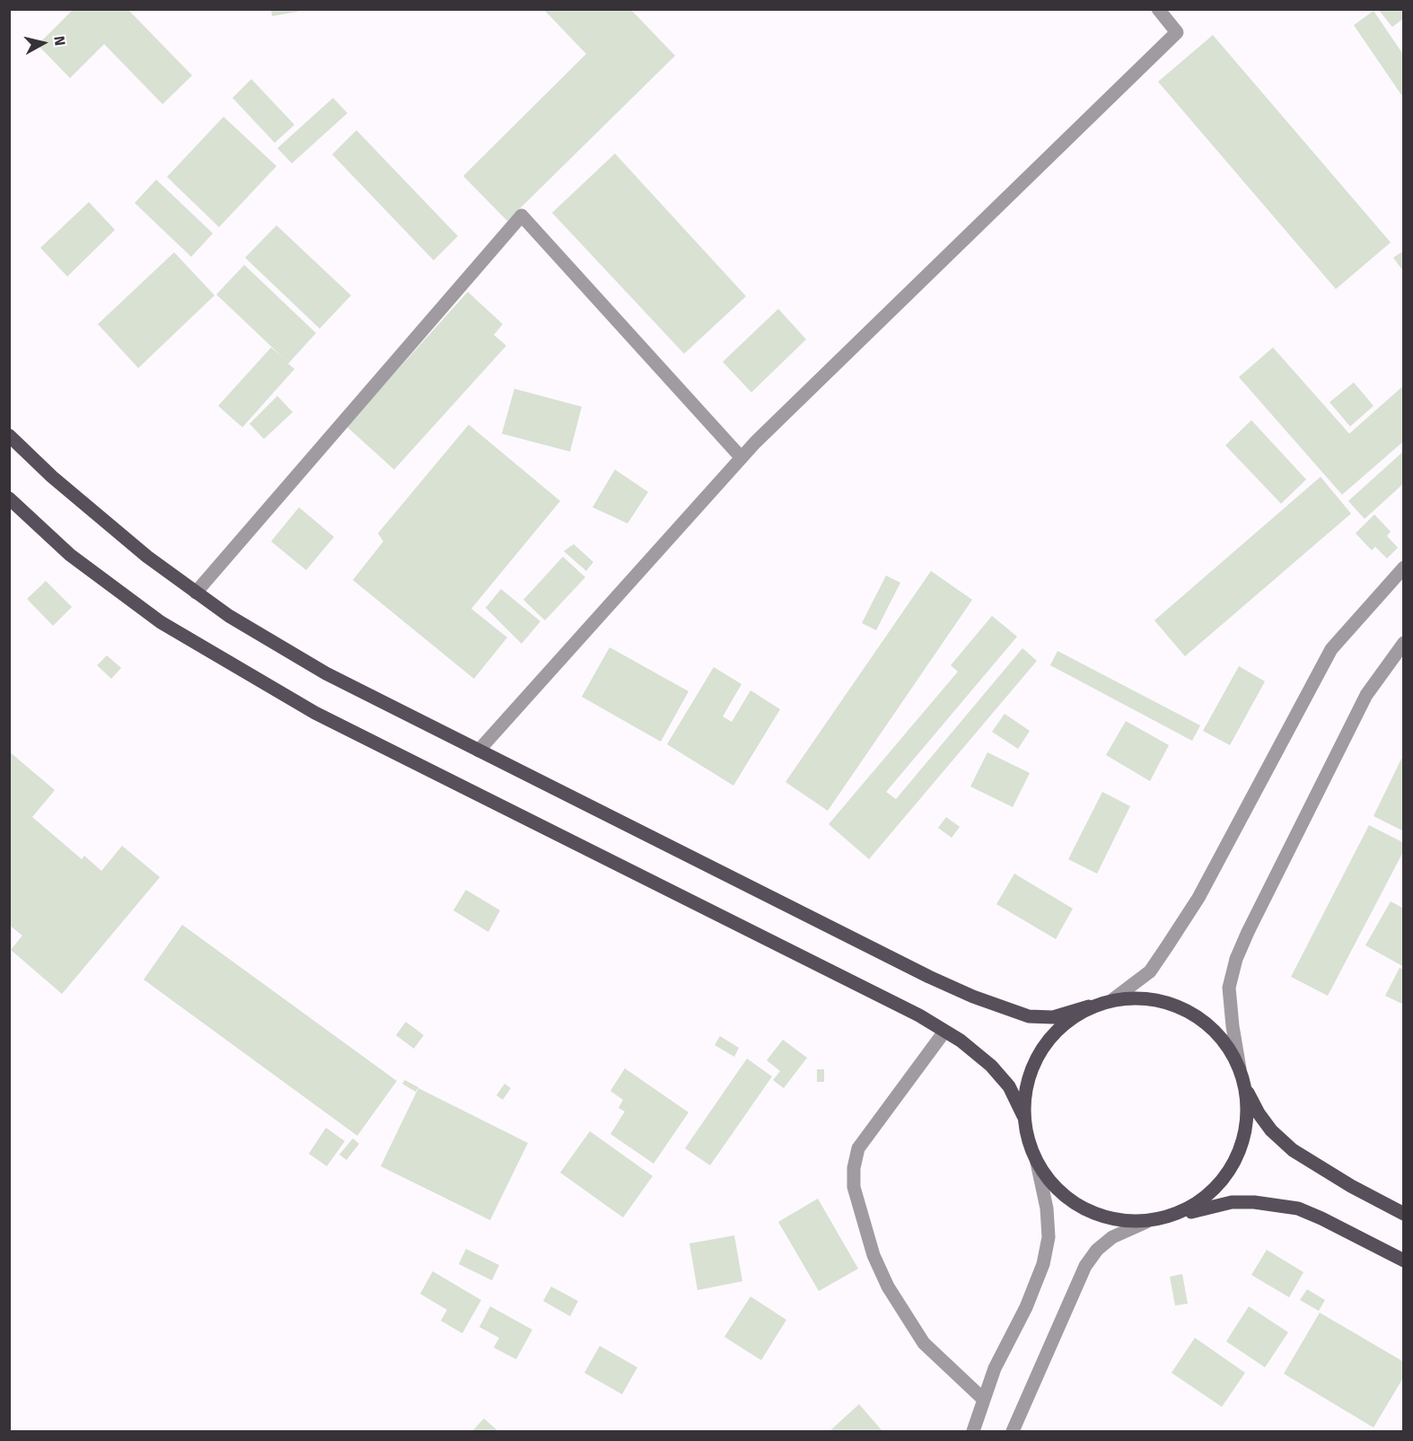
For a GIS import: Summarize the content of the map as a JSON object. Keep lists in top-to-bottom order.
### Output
{
  "north": "right"
}
